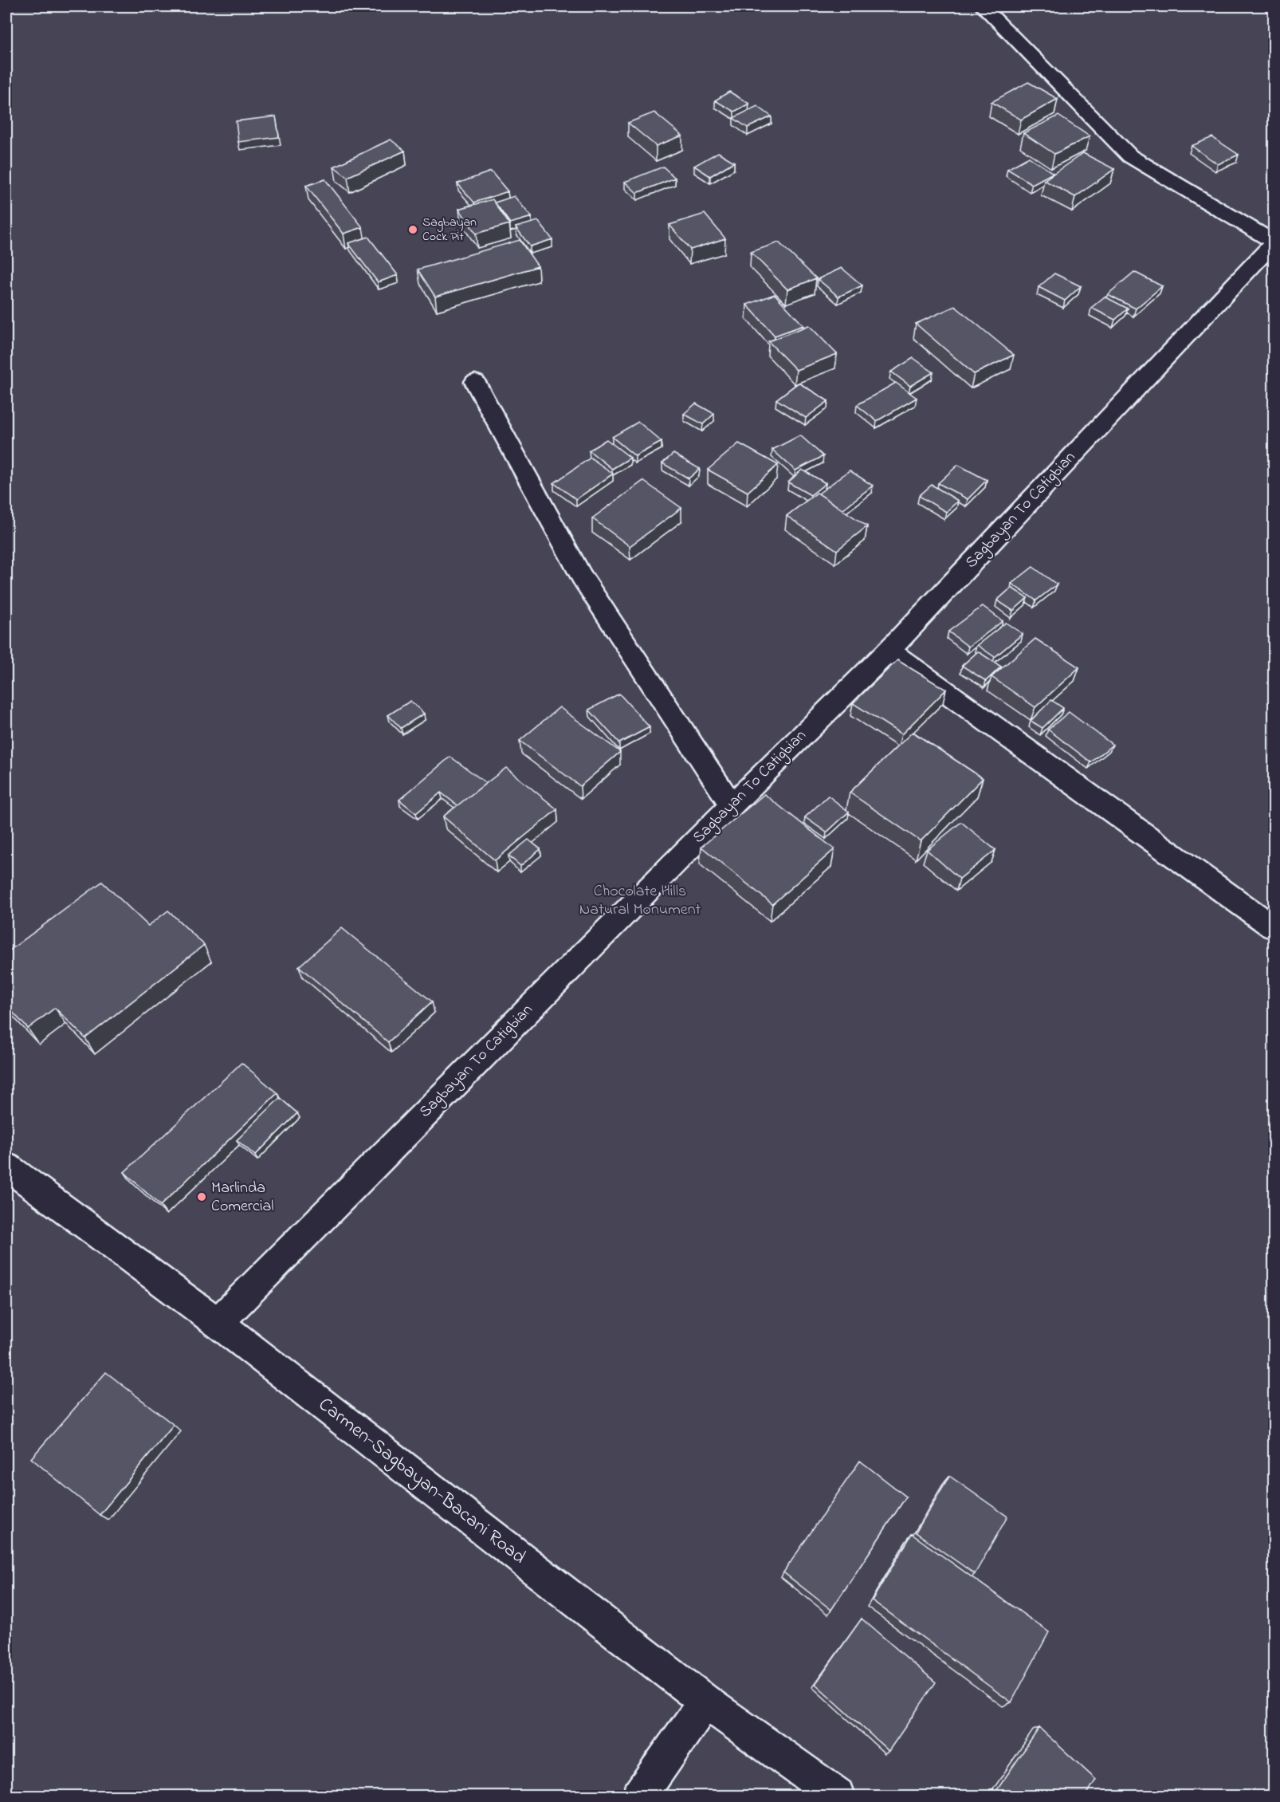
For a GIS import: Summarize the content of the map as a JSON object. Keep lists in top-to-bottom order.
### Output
{
  "streets": {
    "main road": ["Sagbayan To Catigbian", "Carmen-Sagbayan-Bacani Road"]
  },
  "crossings": [
    ["Sagbayan To Catigbian", "Carmen-Sagbayan-Bacani Road"]
  ],
  "parks": ["Chocolate Hills Natural Monument"],
  "places": ["Sagbayan Cock Pit", "Marlinda Comercial"]
}
